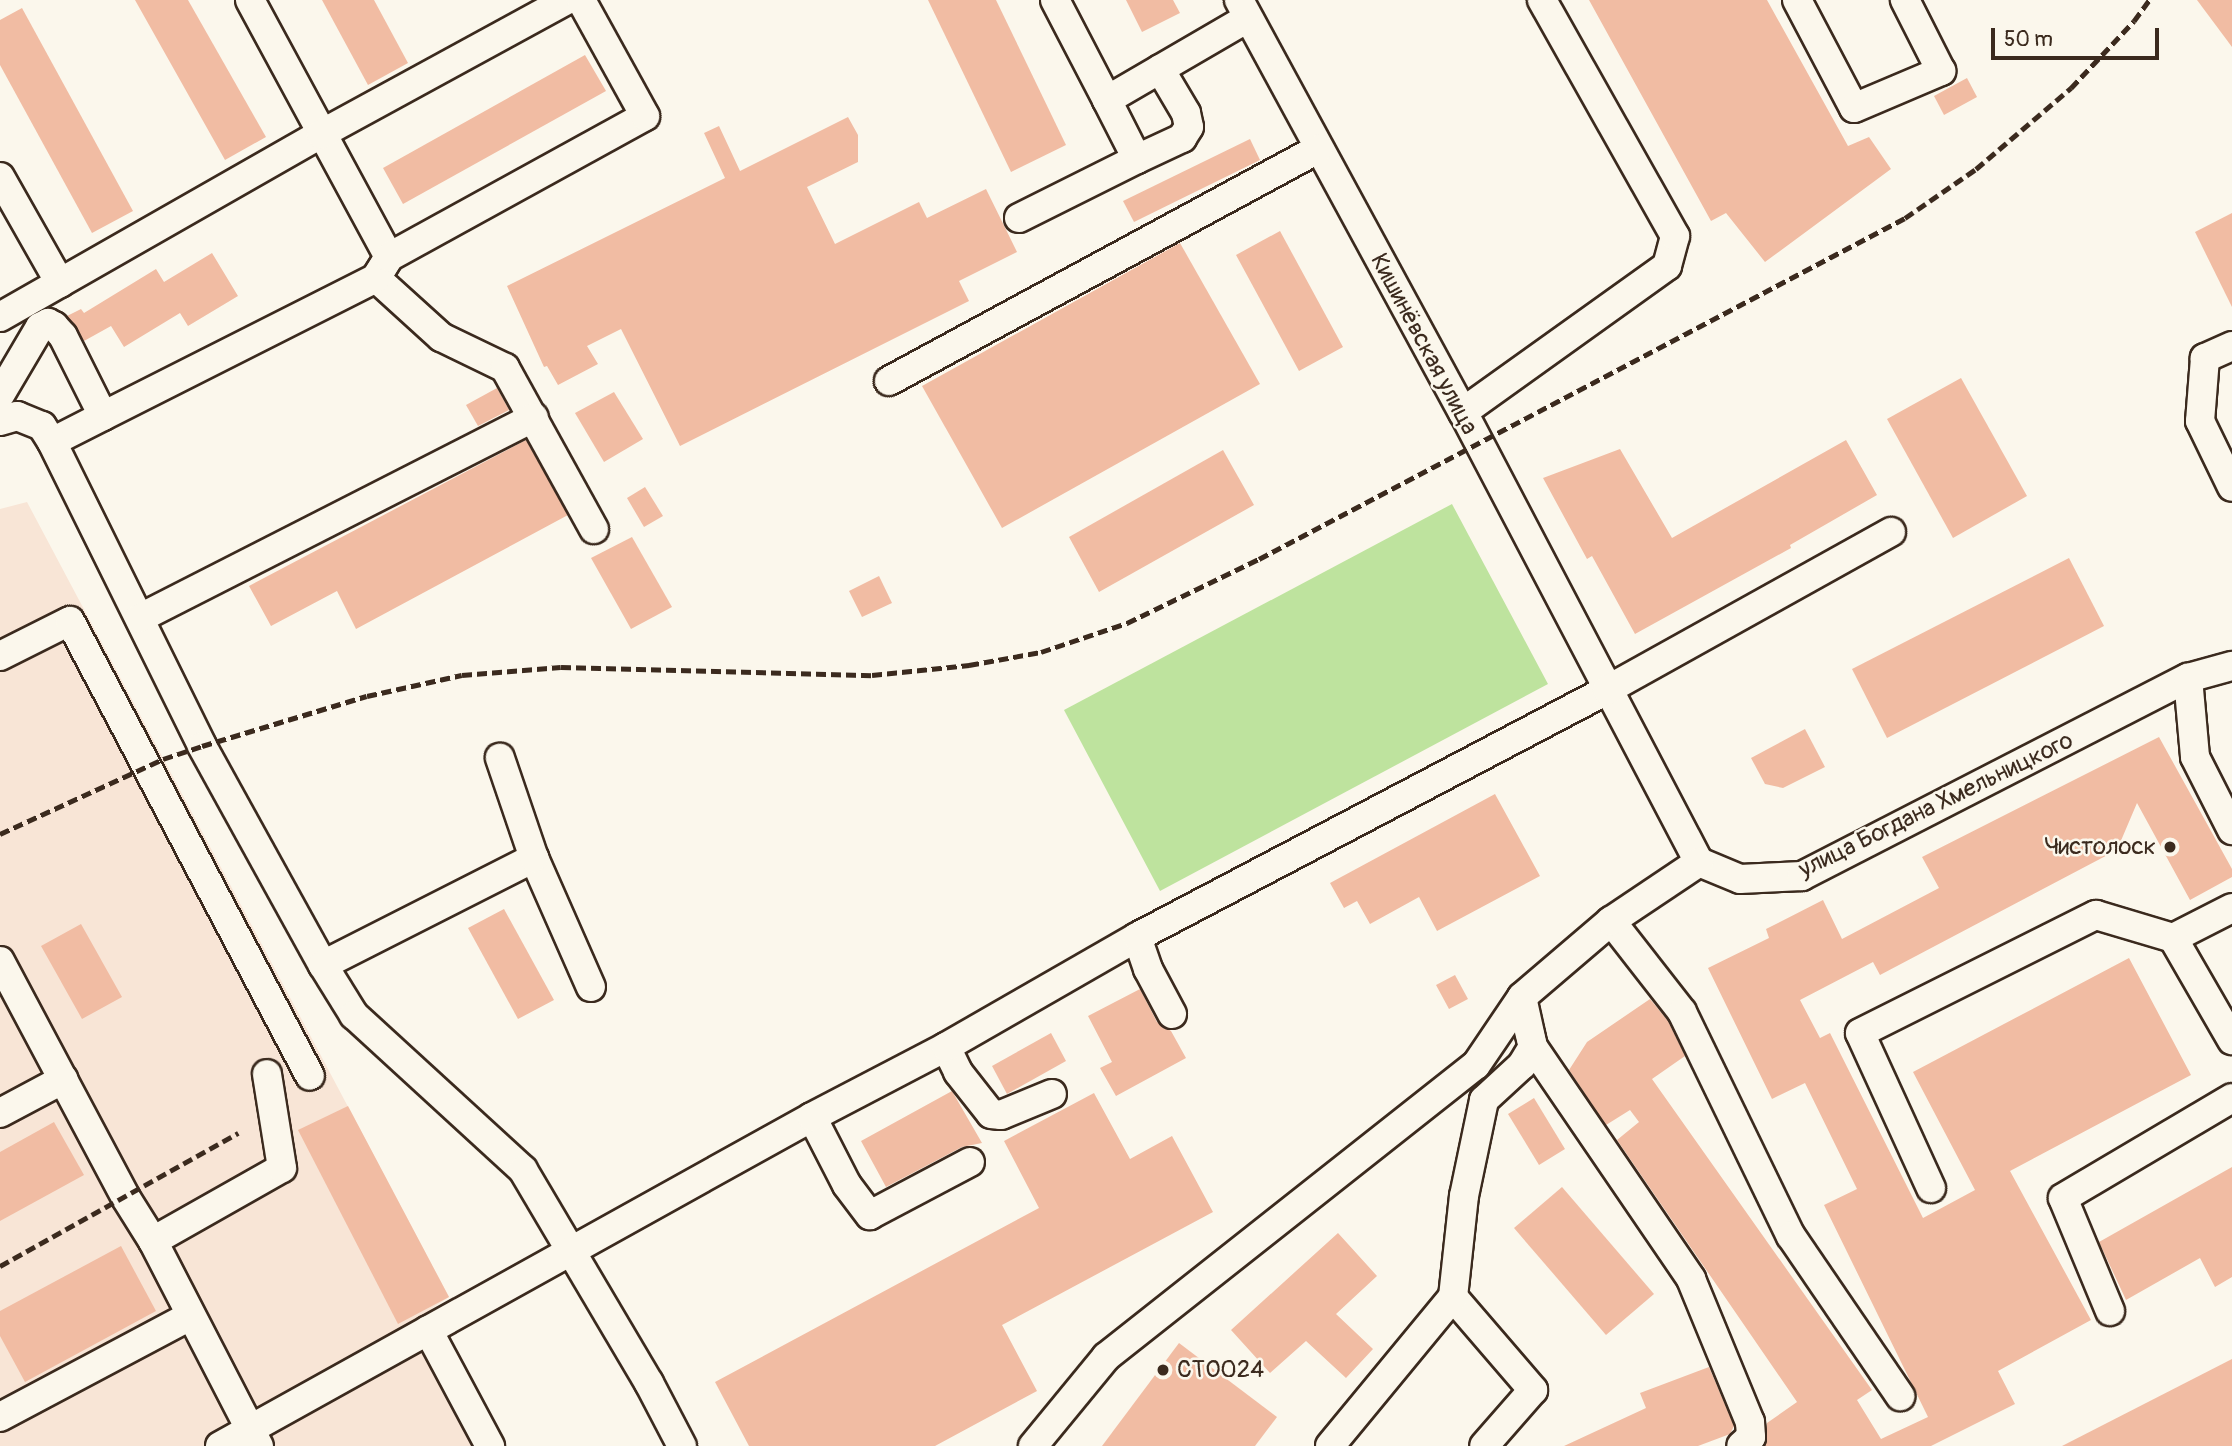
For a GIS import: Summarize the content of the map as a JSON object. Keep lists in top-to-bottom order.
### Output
{
  "streets": {
    "street": ["Кишинёвская улица", "улица Богдана Хмельницкого"]
  },
  "places": ["Чистолоск", "СТО024"],
  "scale_bar": "50 m"
}
